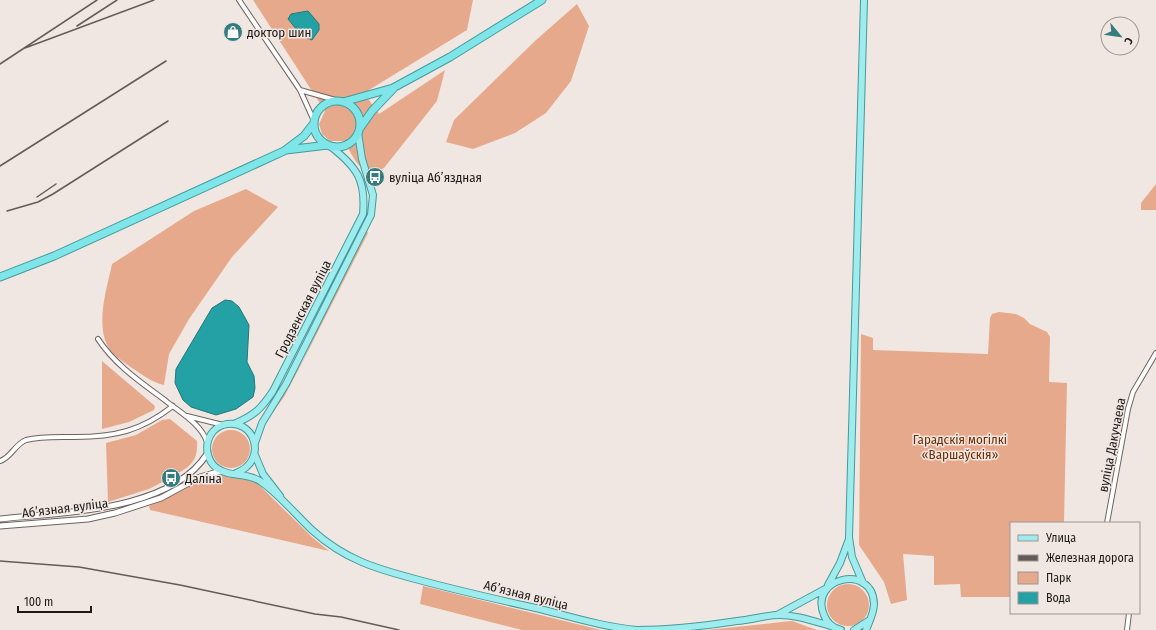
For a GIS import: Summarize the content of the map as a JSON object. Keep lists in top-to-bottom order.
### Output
{
  "streets": {
    "main road": ["Гродзенская вуліца", "Абʼязная вуліца"],
    "street": ["вуліца Дакучаева"]
  },
  "crossings": [
    ["Гродзенская вуліца", "Абʼязная вуліца"]
  ],
  "parks": ["Гарадскія могілкі «Варшаўскія»"],
  "places": {
    "shop": ["доктор шин"],
    "bus stop": ["вуліца Абʼяздная", "Даліна"]
  },
  "legend": [
    "Улица",
    "Железная дорога",
    "Парк",
    "Вода"
  ],
  "scale_bar": "100 m",
  "north": "bottom right"
}
